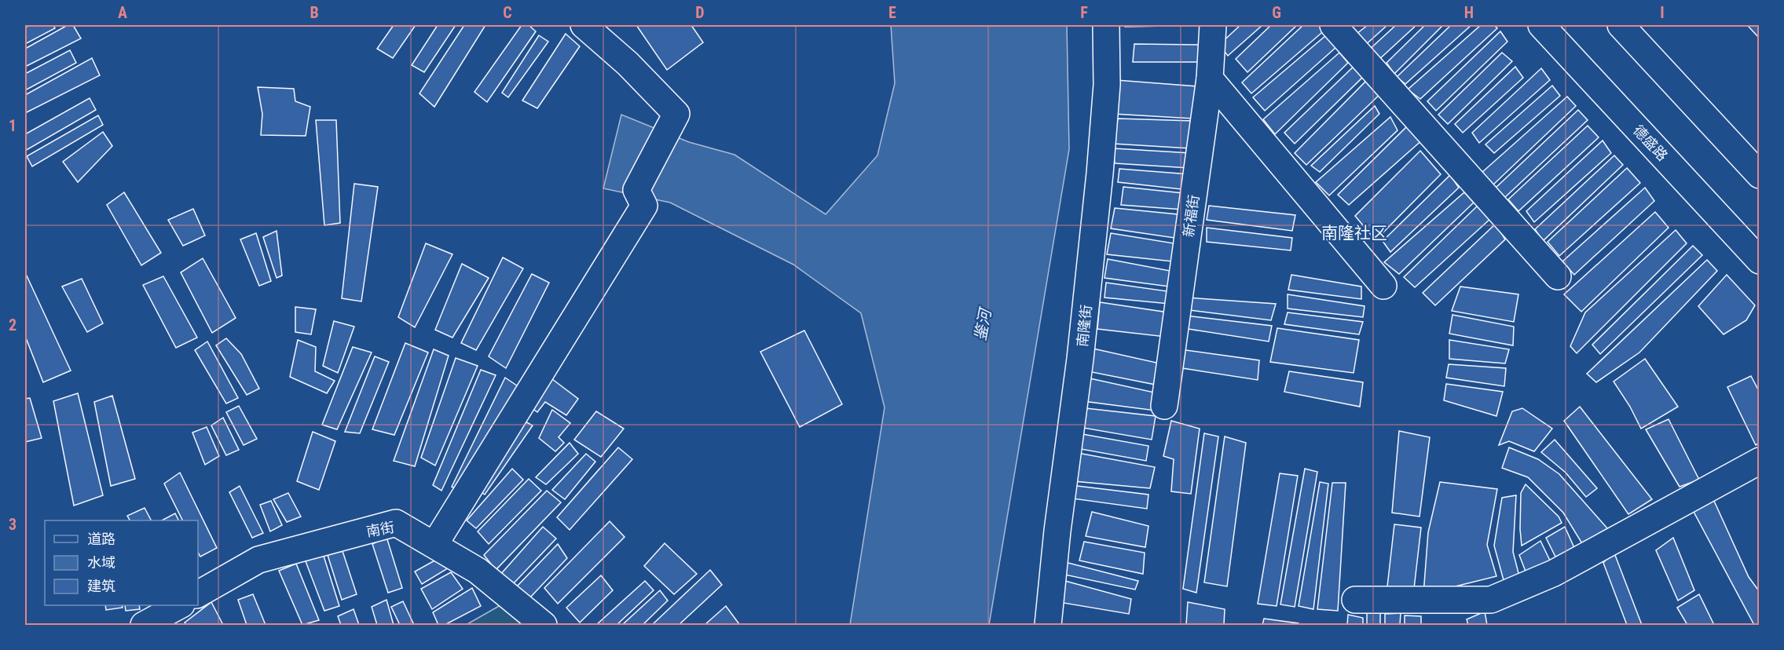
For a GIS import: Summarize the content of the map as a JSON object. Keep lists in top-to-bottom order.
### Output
{
  "streets": {
    "main road": [
      "德盛路",
      "新福街",
      "南隆街",
      "南街"
    ]
  },
  "districts": ["南隆社区"],
  "water": ["鉴河"],
  "legend": ["道路", "水域", "建筑"],
  "grid": {
    "columns": [
      "A",
      "B",
      "C",
      "D",
      "E",
      "F",
      "G",
      "H",
      "I"
    ],
    "rows": ["1", "2", "3"]
  }
}
